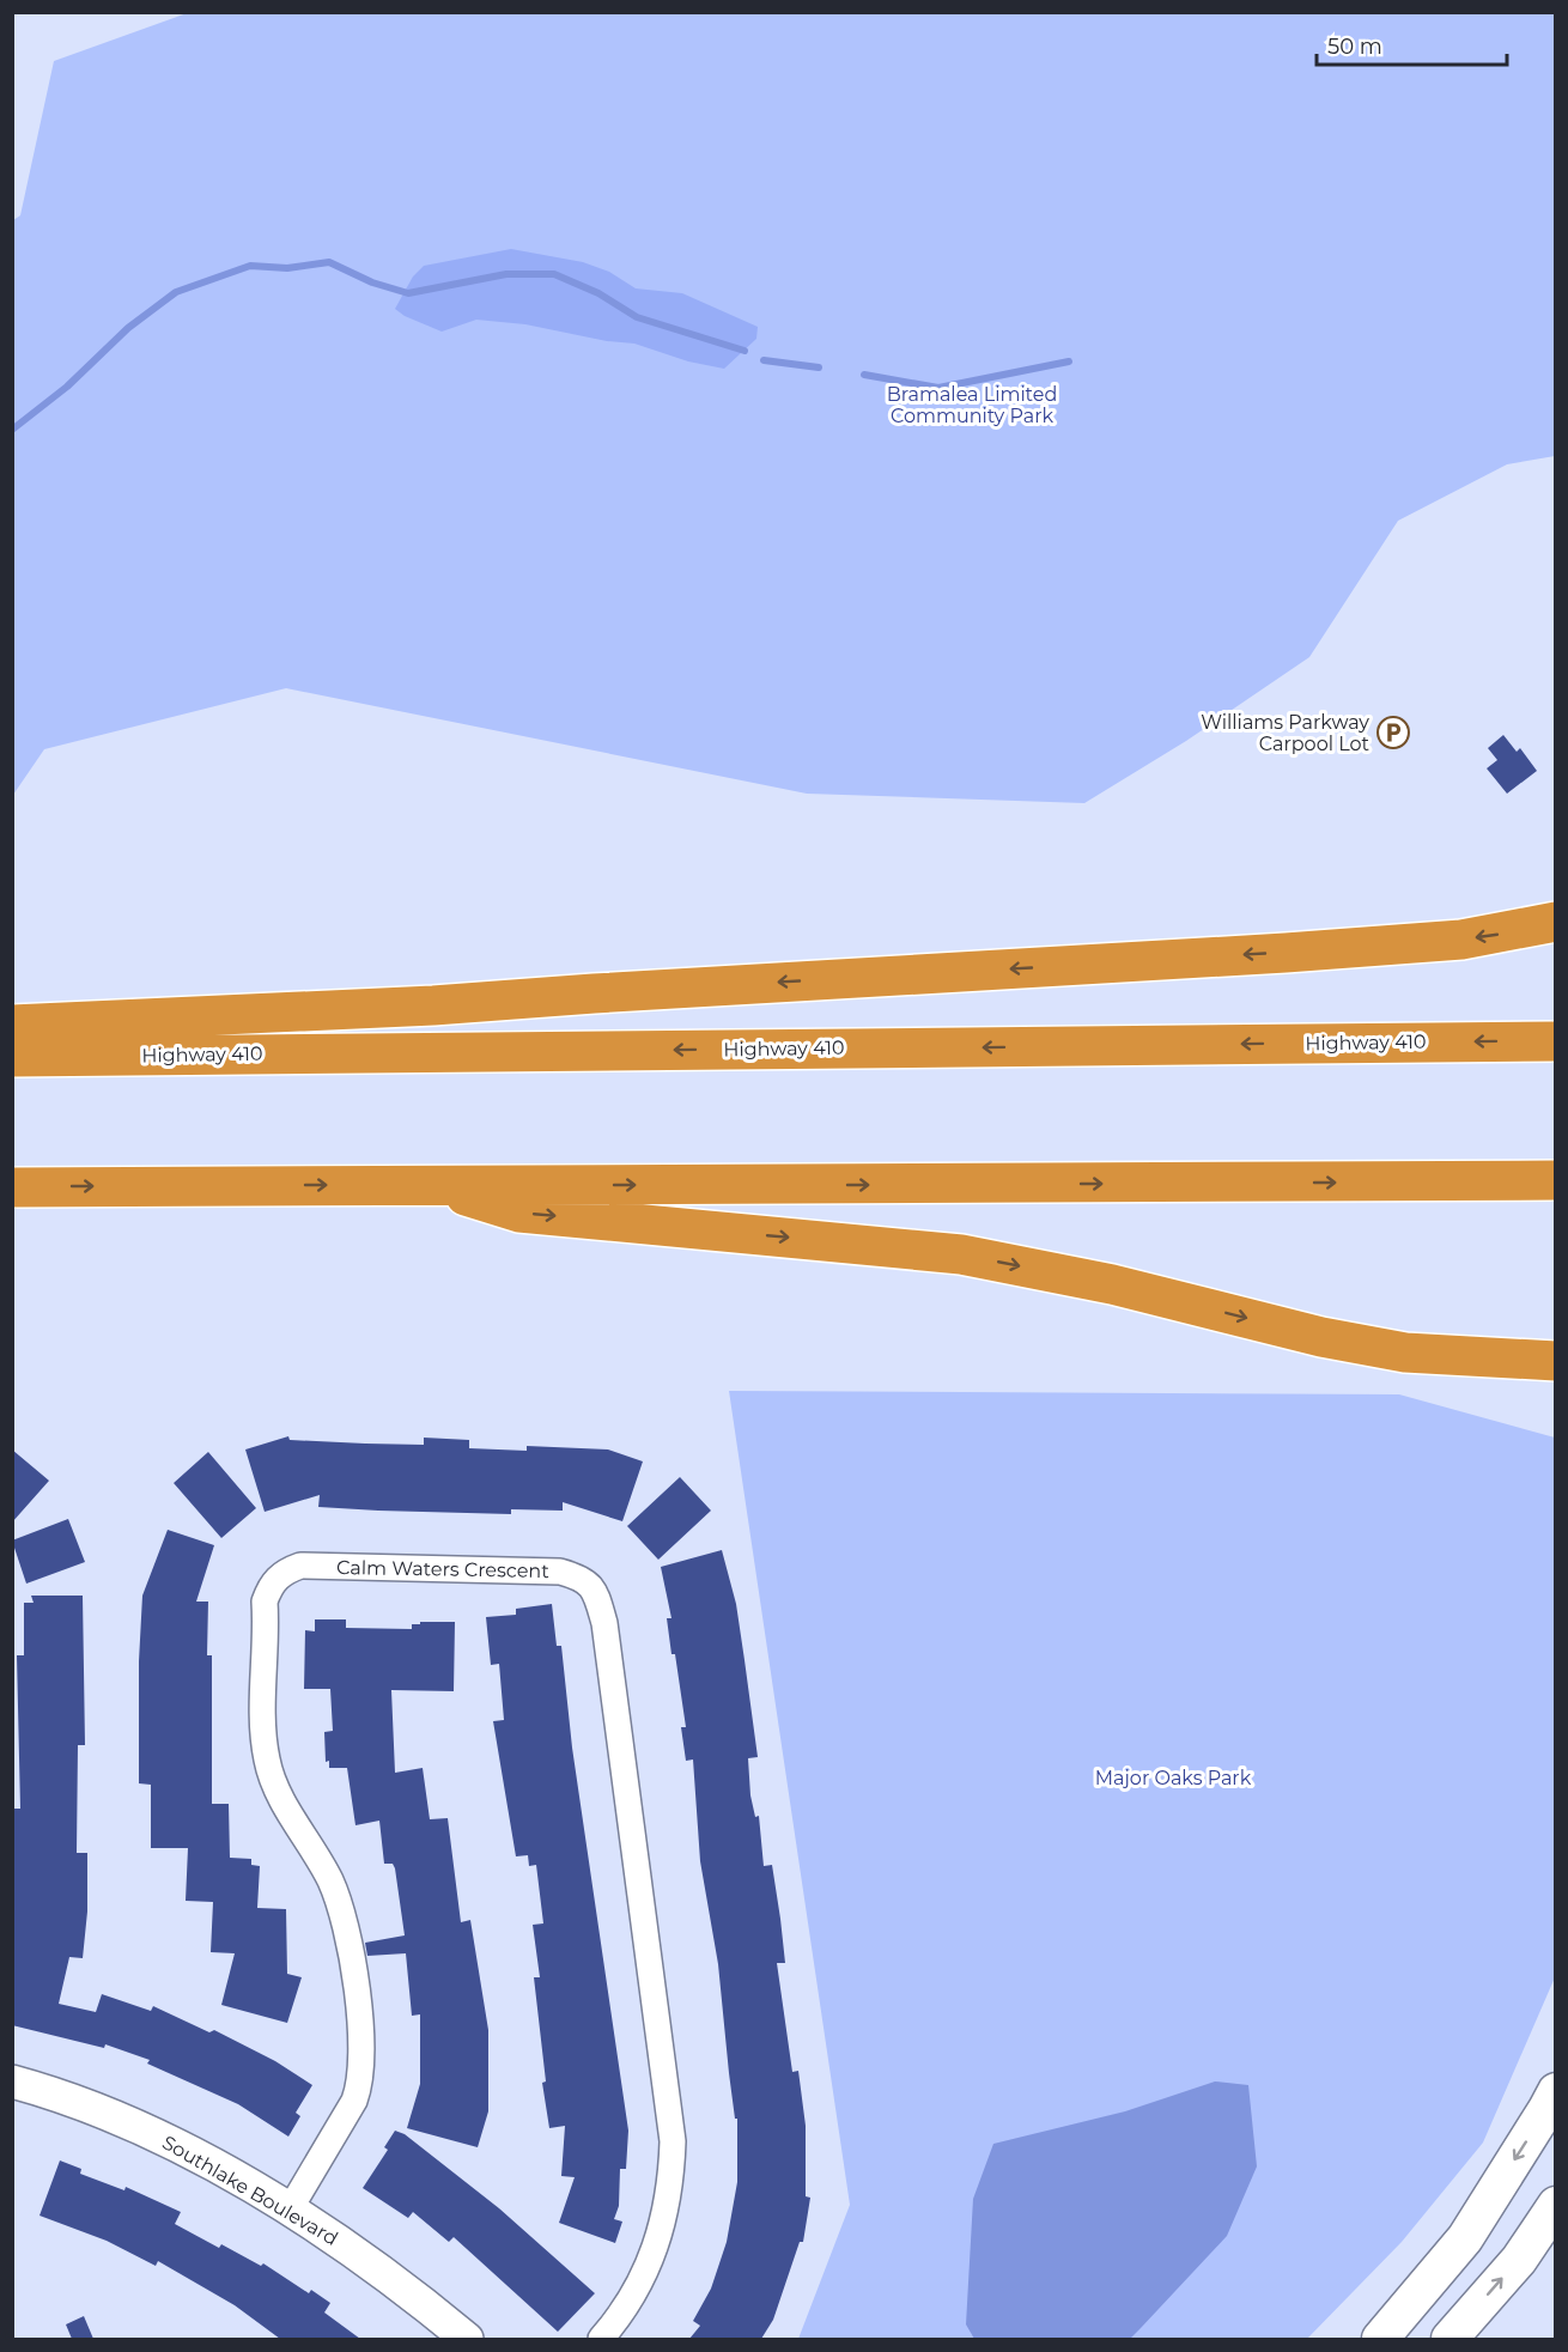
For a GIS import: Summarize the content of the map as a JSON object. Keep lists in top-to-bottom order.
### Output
{
  "streets": {
    "highway": ["Highway 410"],
    "street": ["Calm Waters Crescent", "Southlake Boulevard"]
  },
  "crossings": [
    ["Calm Waters Crescent", "Southlake Boulevard"]
  ],
  "parks": ["Bramalea Limited Community Park", "Major Oaks Park"],
  "places": {
    "parking": ["Williams Parkway Carpool Lot"]
  },
  "scale_bar": "50 m"
}
